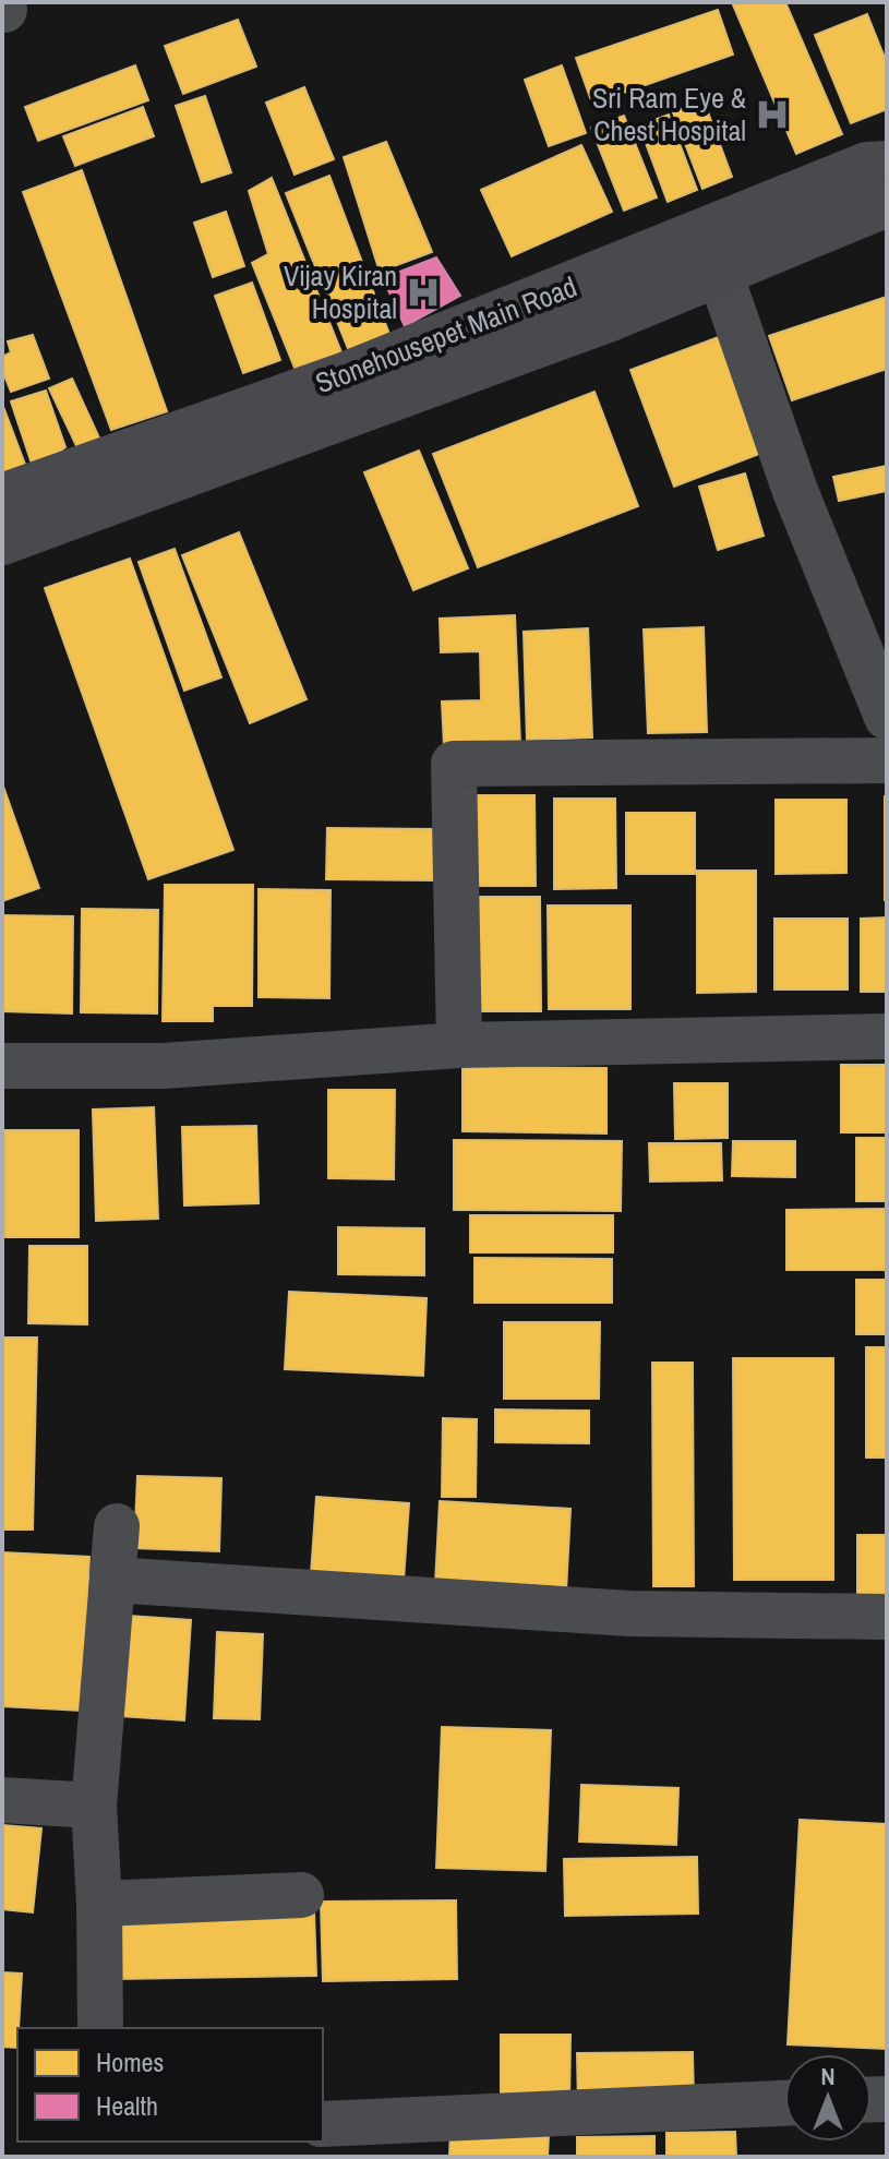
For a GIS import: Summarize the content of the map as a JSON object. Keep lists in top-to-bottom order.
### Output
{
  "streets": {
    "main road": ["Stonehousepet Main Road"]
  },
  "places": {
    "hospital": ["Sri Ram Eye & Chest Hospital", "Vijay Kiran Hospital"]
  },
  "legend": ["Homes", "Health"],
  "north": "top"
}
